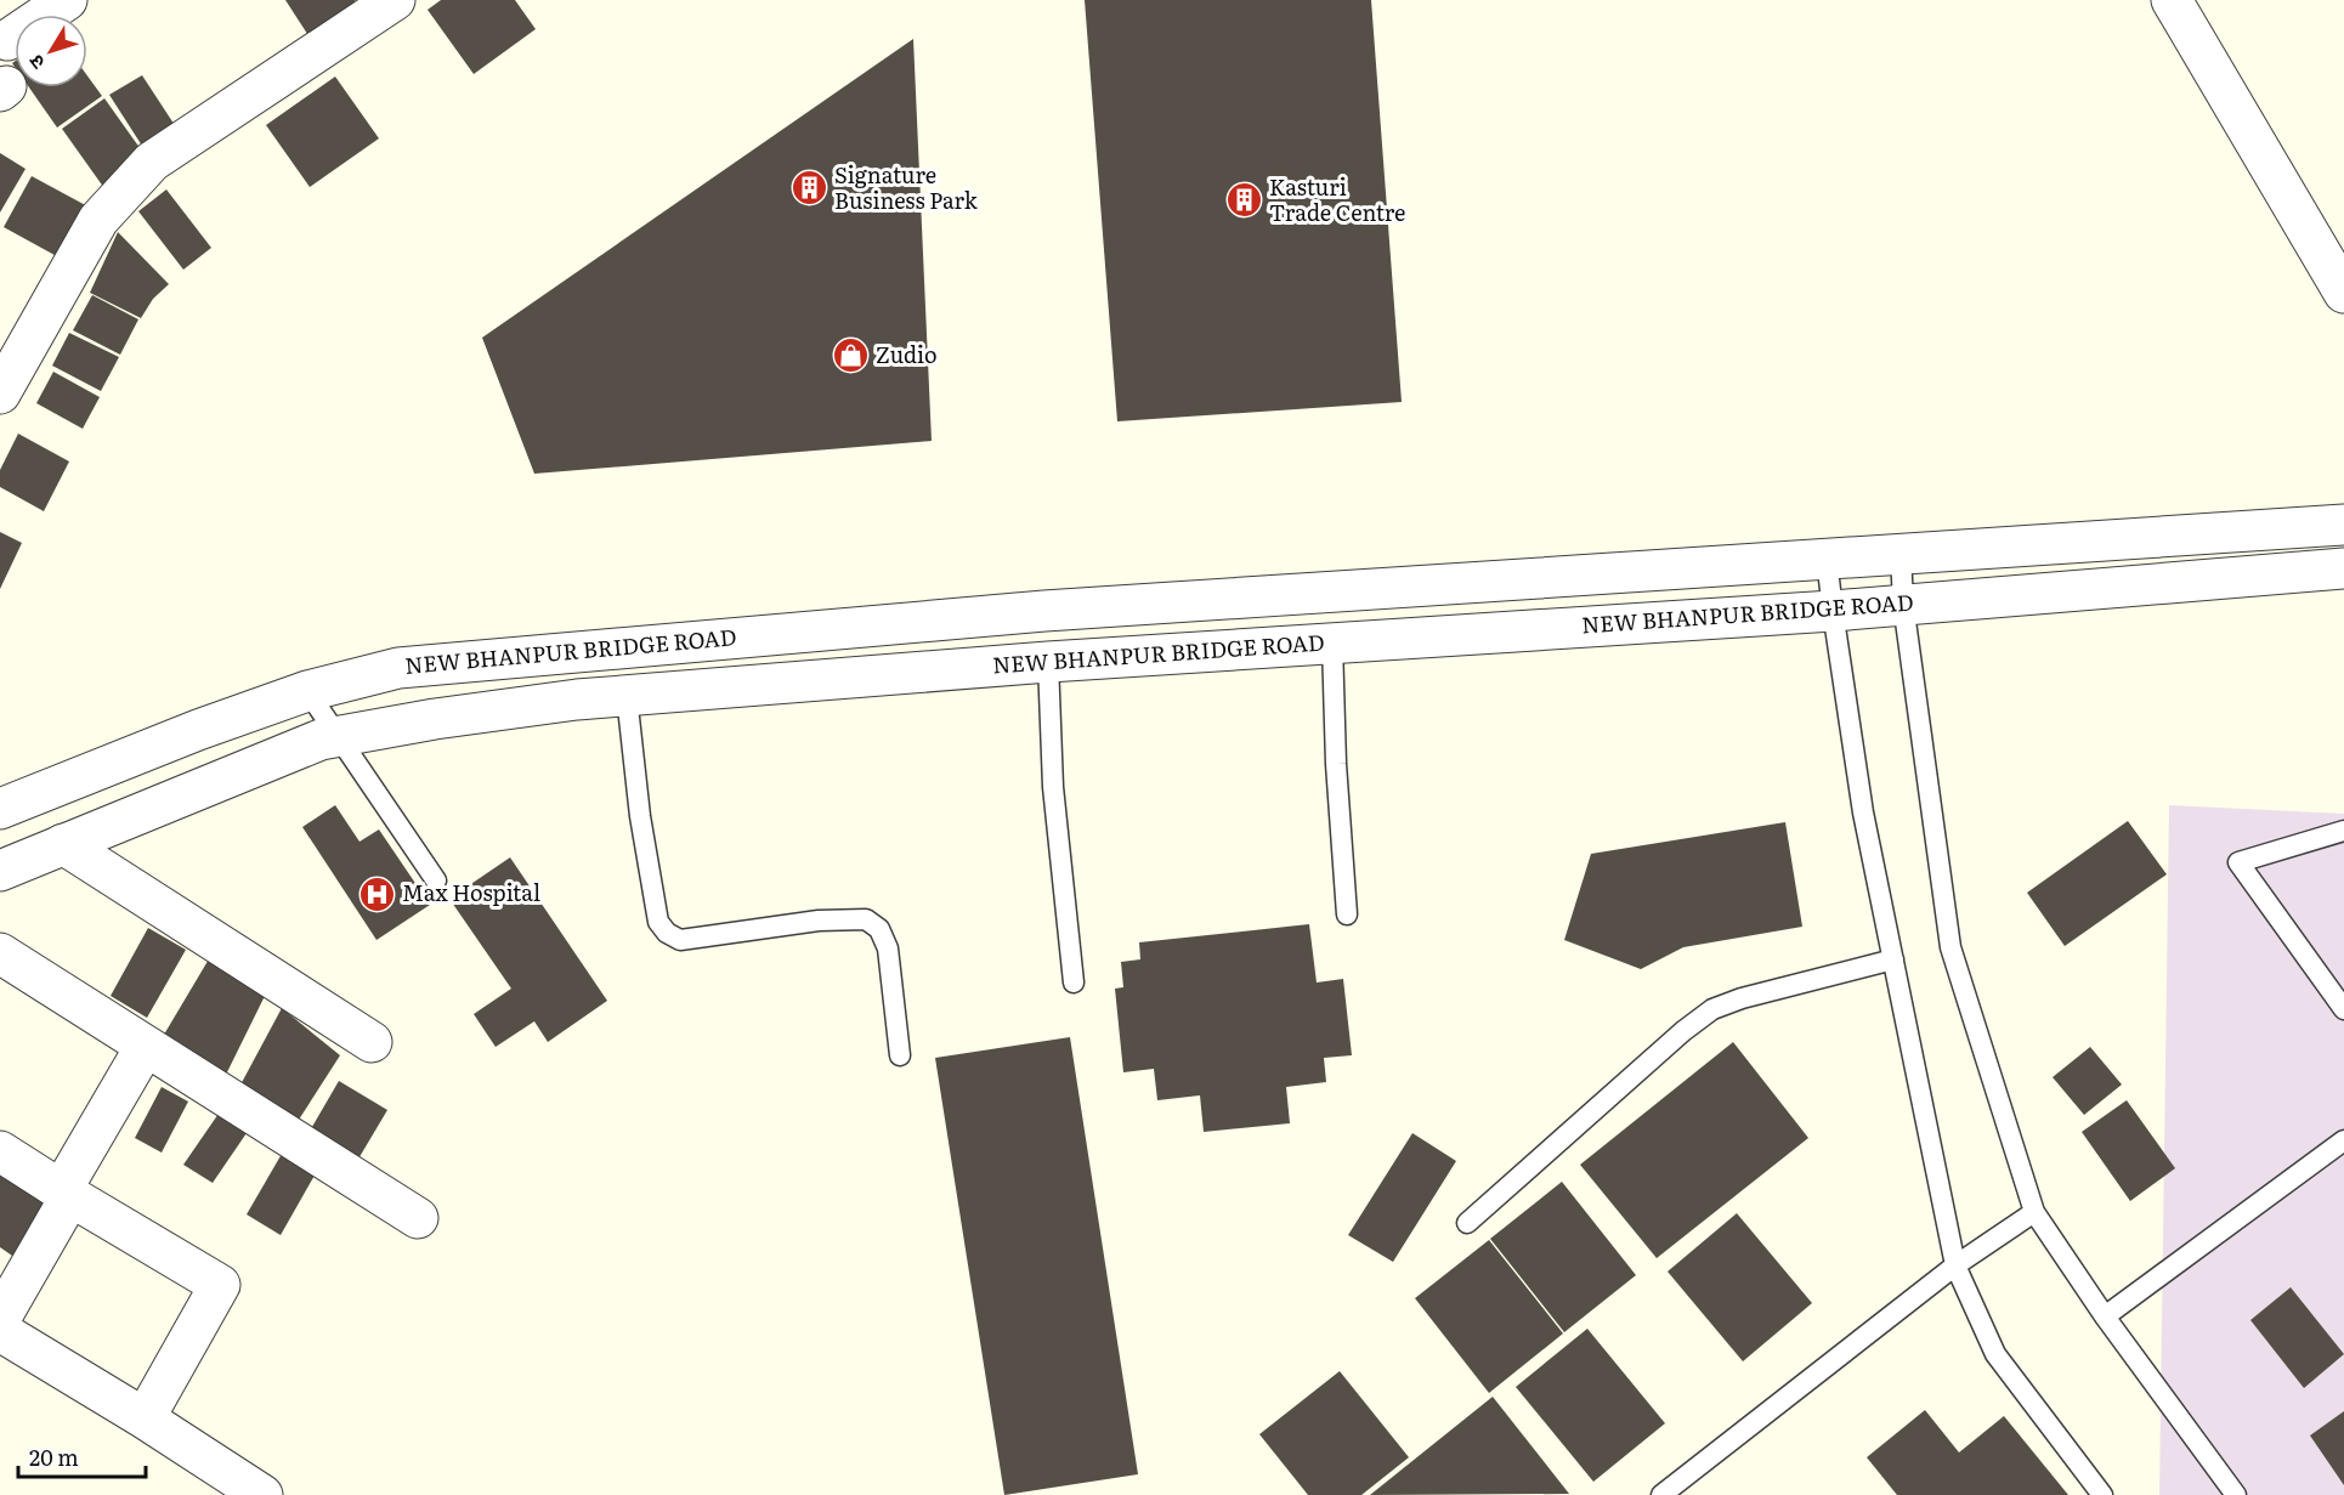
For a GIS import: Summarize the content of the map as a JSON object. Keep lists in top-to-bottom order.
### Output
{
  "streets": {
    "street": ["NEW BHANPUR BRIDGE ROAD"]
  },
  "places": {
    "building": ["Signature Business Park", "Kasturi Trade Centre"],
    "shop": ["Zudio"],
    "hospital": ["Max Hospital"]
  },
  "scale_bar": "20 m",
  "north": "bottom left"
}
